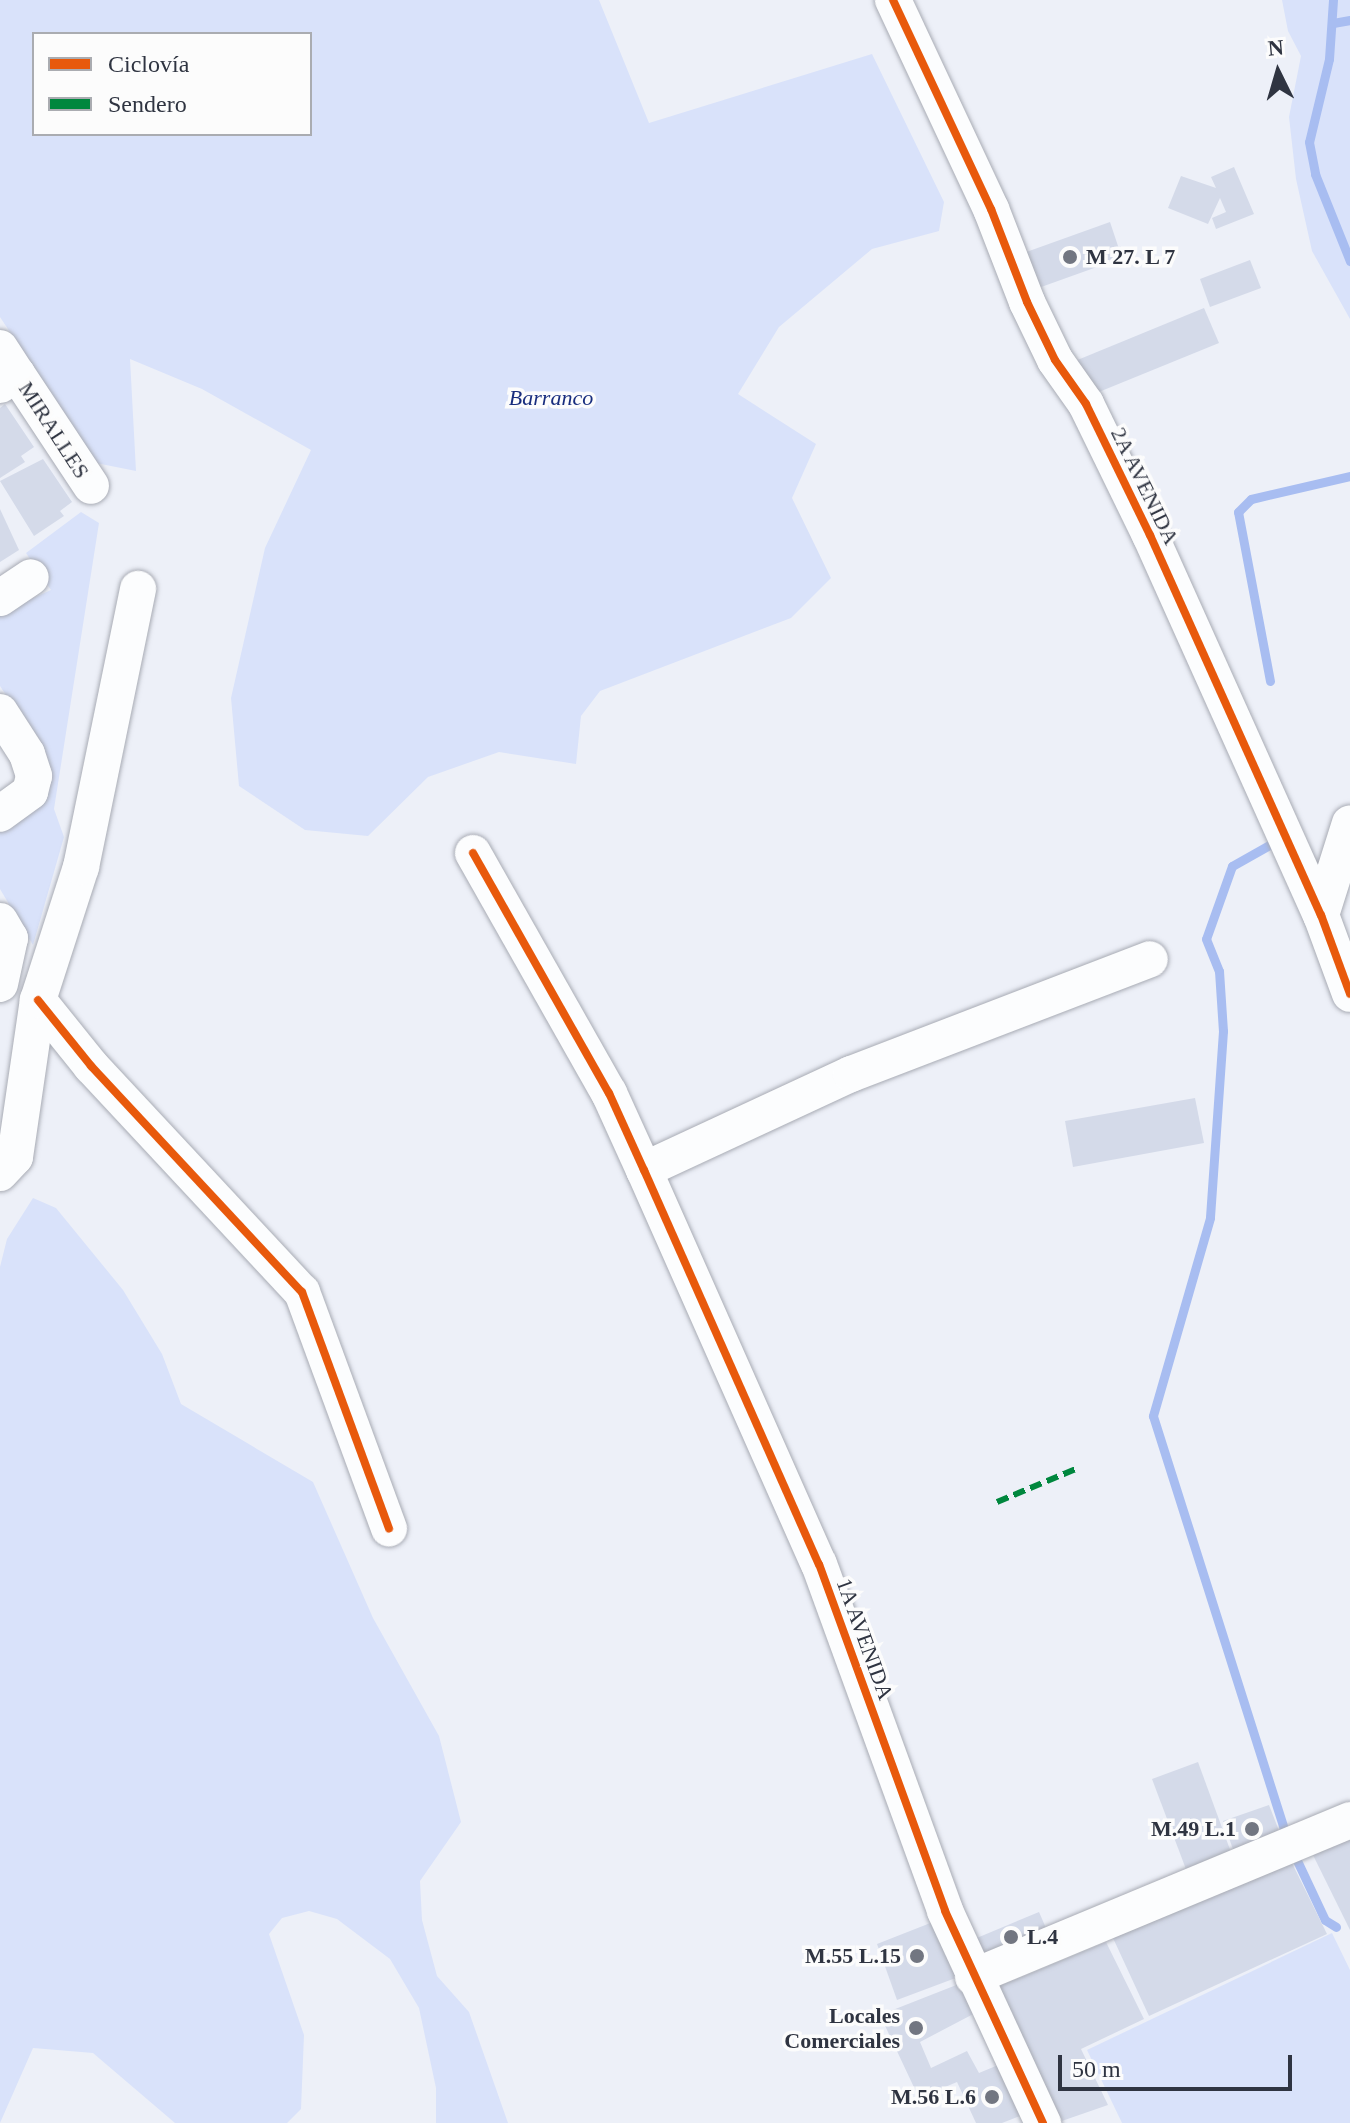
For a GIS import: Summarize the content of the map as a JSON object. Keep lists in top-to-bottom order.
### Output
{
  "streets": {
    "street": ["MIRALLES", "2A AVENIDA", "1A AVENIDA"]
  },
  "parks": ["Barranco"],
  "places": [
    "M 27. L 7",
    "M.49 L.1",
    "L.4",
    "M.55 L.15",
    "Locales Comerciales",
    "M.56 L.6"
  ],
  "legend": ["Ciclovía", "Sendero"],
  "scale_bar": "50 m",
  "north": "top"
}
